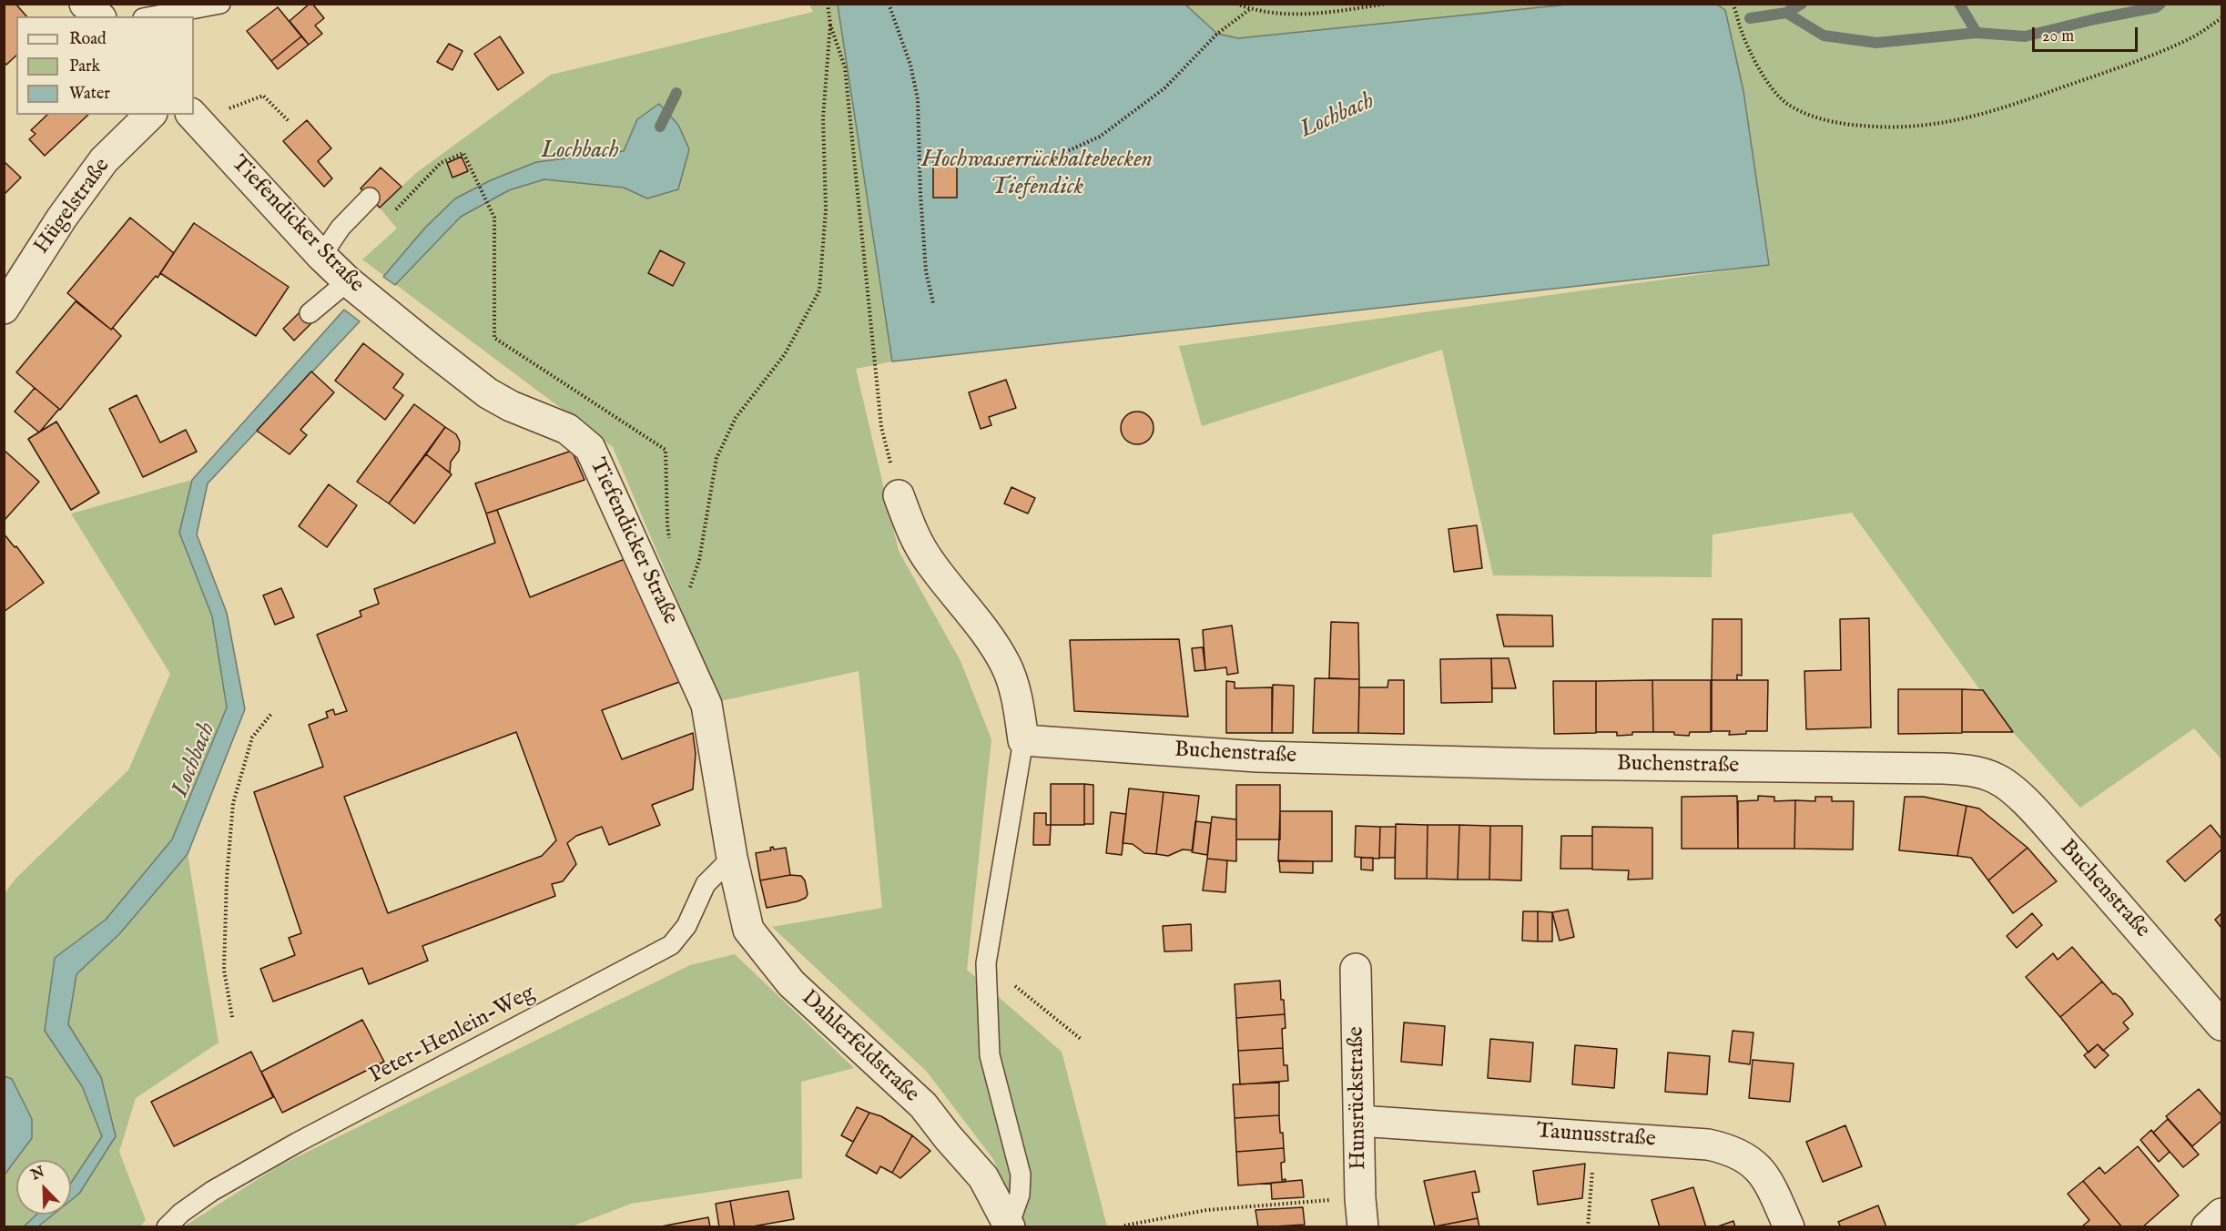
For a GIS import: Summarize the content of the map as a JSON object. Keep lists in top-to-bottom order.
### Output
{
  "streets": {
    "street": [
      "Hügelstraße",
      "Tiefendicker Straße",
      "Buchenstraße",
      "Dahlerfeldstraße",
      "Hunsrückstraße",
      "Taunusstraße"
    ],
    "lane": ["Peter-Henlein-Weg"]
  },
  "crossings": [
    ["Tiefendicker Straße", "Peter-Henlein-Weg"],
    ["Tiefendicker Straße", "Dahlerfeldstraße"],
    ["Peter-Henlein-Weg", "Dahlerfeldstraße"],
    ["Hunsrückstraße", "Taunusstraße"]
  ],
  "water": ["Lochbach", "Hochwasserrückhaltebecken Tiefendick"],
  "legend": ["Road", "Park", "Water"],
  "scale_bar": "20 m",
  "north": "top left"
}
